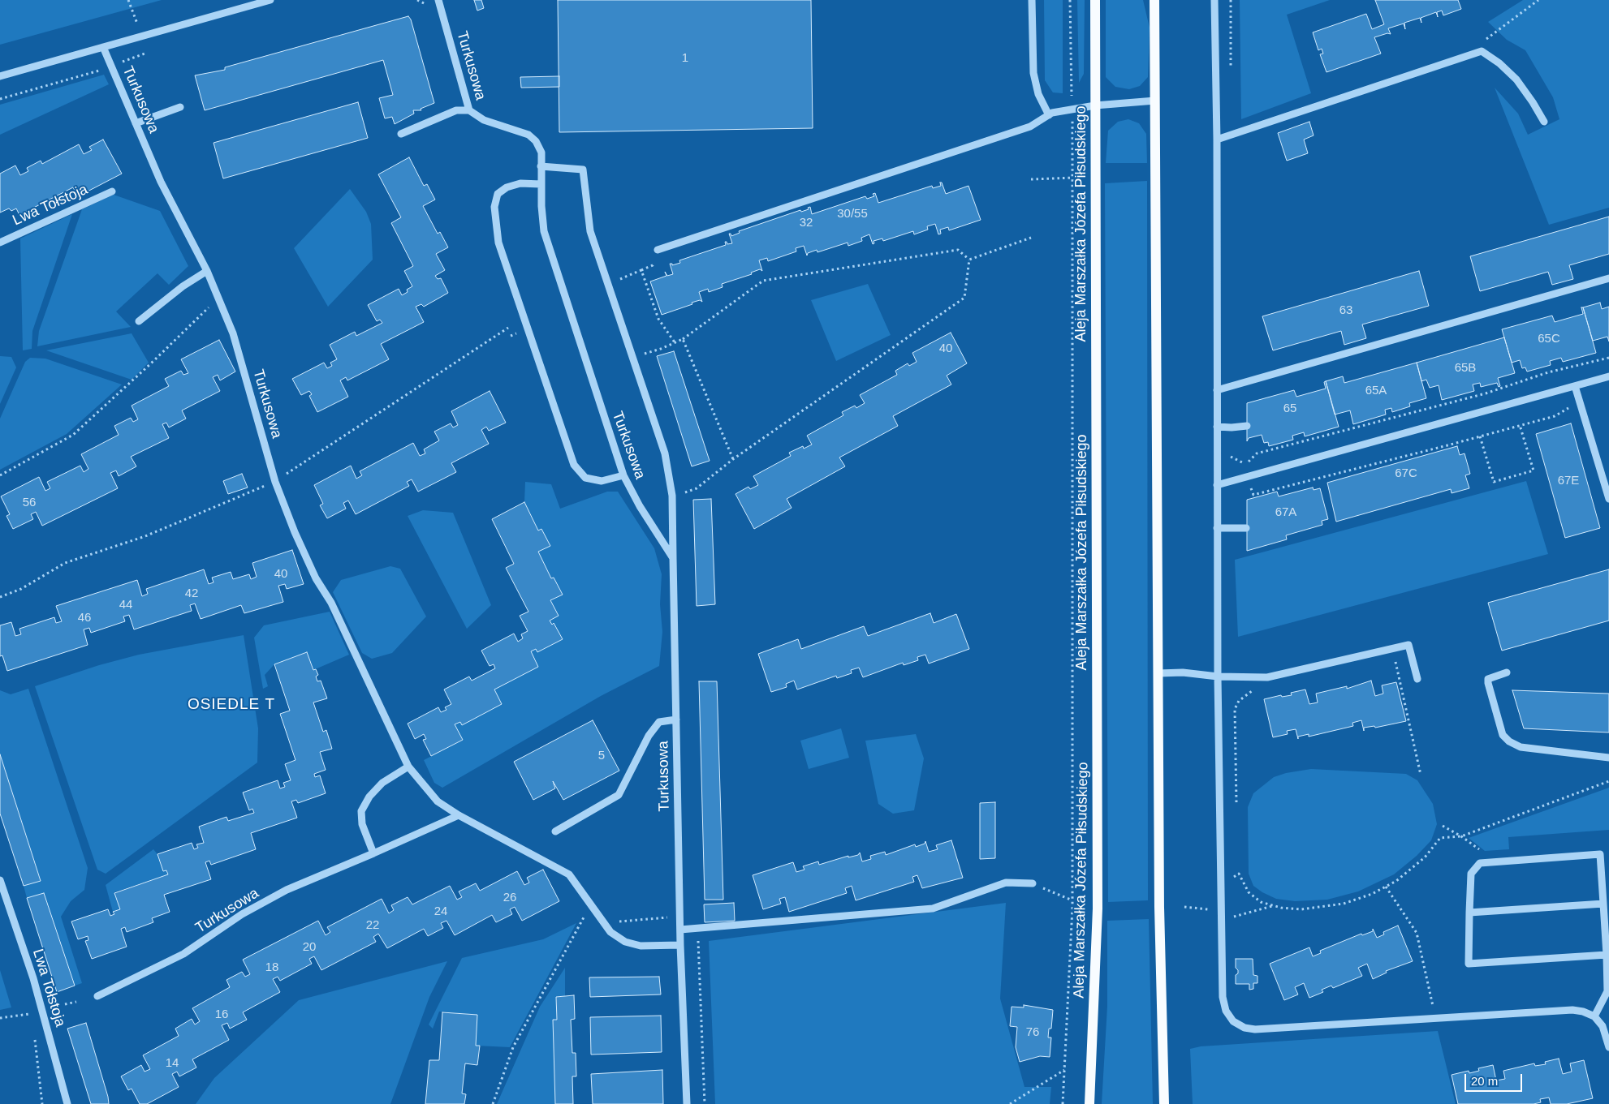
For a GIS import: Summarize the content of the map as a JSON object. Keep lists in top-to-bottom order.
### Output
{
  "streets": {
    "main road": ["Aleja Marszałka Józefa Piłsudskiego"],
    "street": ["Turkusowa", "Lwa Tołstoja"]
  },
  "districts": ["OSIEDLE T"],
  "house_numbers": [
    "1",
    "30/55",
    "32",
    "63",
    "65C",
    "40",
    "65B",
    "65A",
    "65",
    "67C",
    "67E",
    "56",
    "67A",
    "40",
    "42",
    "44",
    "46",
    "5",
    "26",
    "24",
    "22",
    "20",
    "18",
    "16",
    "76",
    "14"
  ],
  "scale_bar": "20 m"
}
